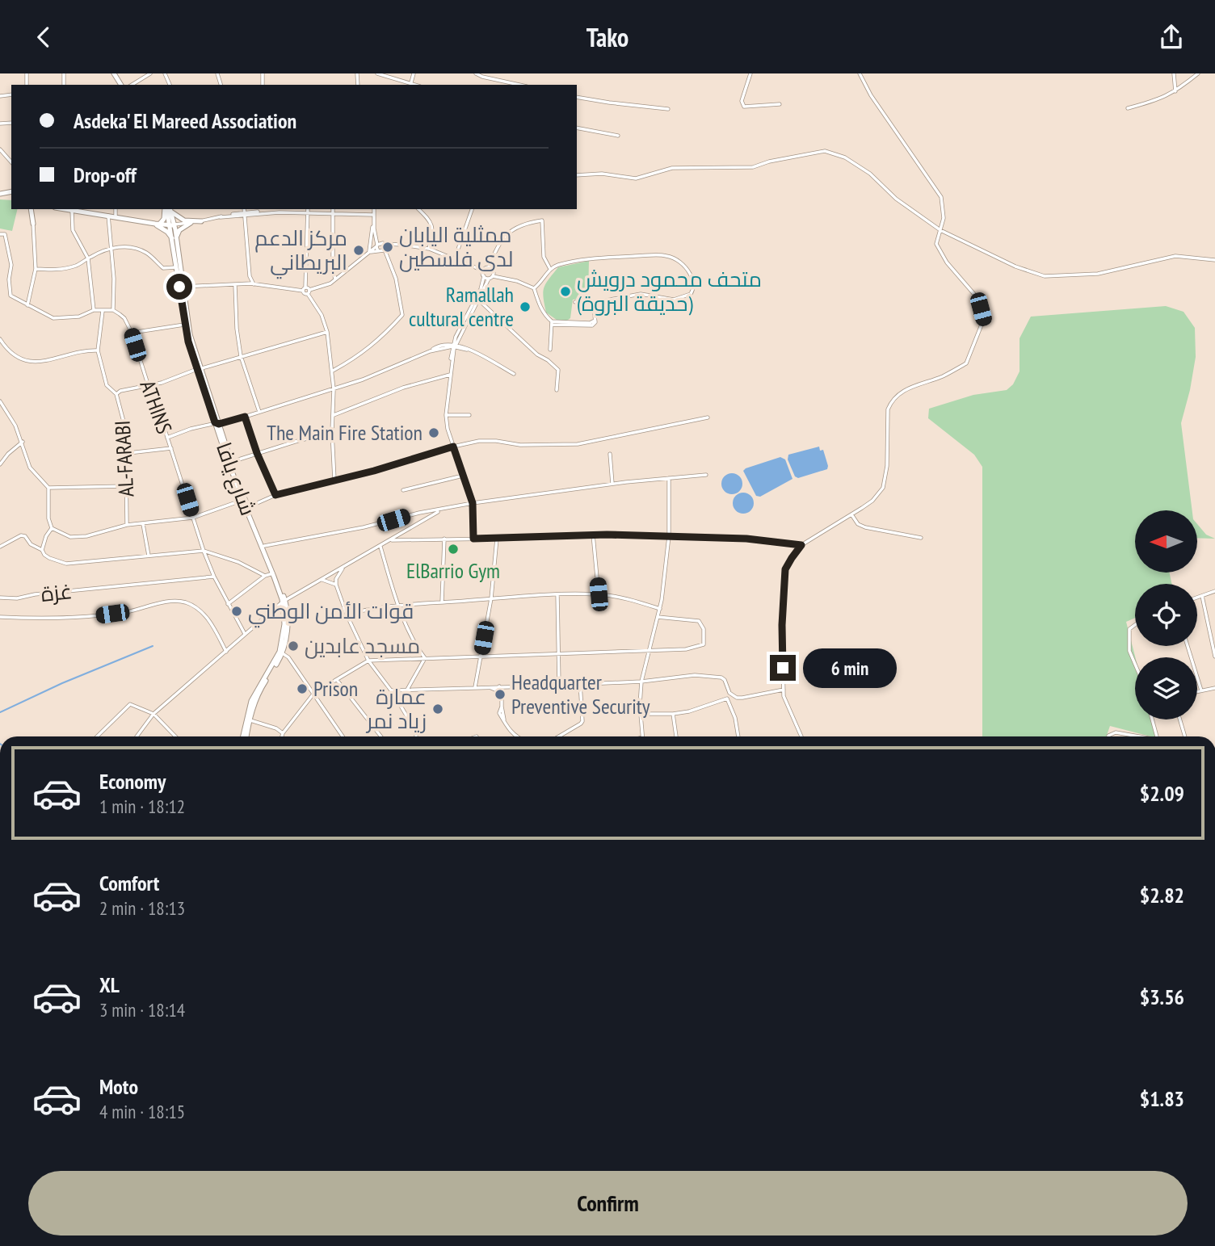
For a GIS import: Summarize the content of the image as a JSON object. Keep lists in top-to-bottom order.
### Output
{
  "streets": {
    "main road": ["شارع يافا"],
    "street": ["ATHINS", "AL-FARABI", "غزة"]
  },
  "crossings": [
    ["ATHINS", "غزة"]
  ],
  "places": [
    "ممثلية اليابان لدى فلسطين",
    "مركز الدعم البريطاني",
    "متحف محمود درويش (حديقة البروة)",
    "Ramallah cultural centre",
    "The Main Fire Station",
    "ElBarrio Gym",
    "قوات الأمن الوطني",
    "مسجد عابدين",
    "Prison",
    "Headquarter Preventive Security",
    "عمارة زياد نمر"
  ],
  "north": "left",
  "page": {
    "header": "Tako",
    "banner": ["Asdeka' El Mareed Association", "Drop-off"],
    "bubble": "6 min",
    "list": [
      {
        "name": "Economy",
        "note": "1 min · 18:12",
        "value": "$2.09"
      },
      {
        "name": "Comfort",
        "note": "2 min · 18:13",
        "value": "$2.82"
      },
      {
        "name": "XL",
        "note": "3 min · 18:14",
        "value": "$3.56"
      },
      {
        "name": "Moto",
        "note": "4 min · 18:15",
        "value": "$1.83"
      }
    ],
    "buttons": "Confirm"
  }
}
